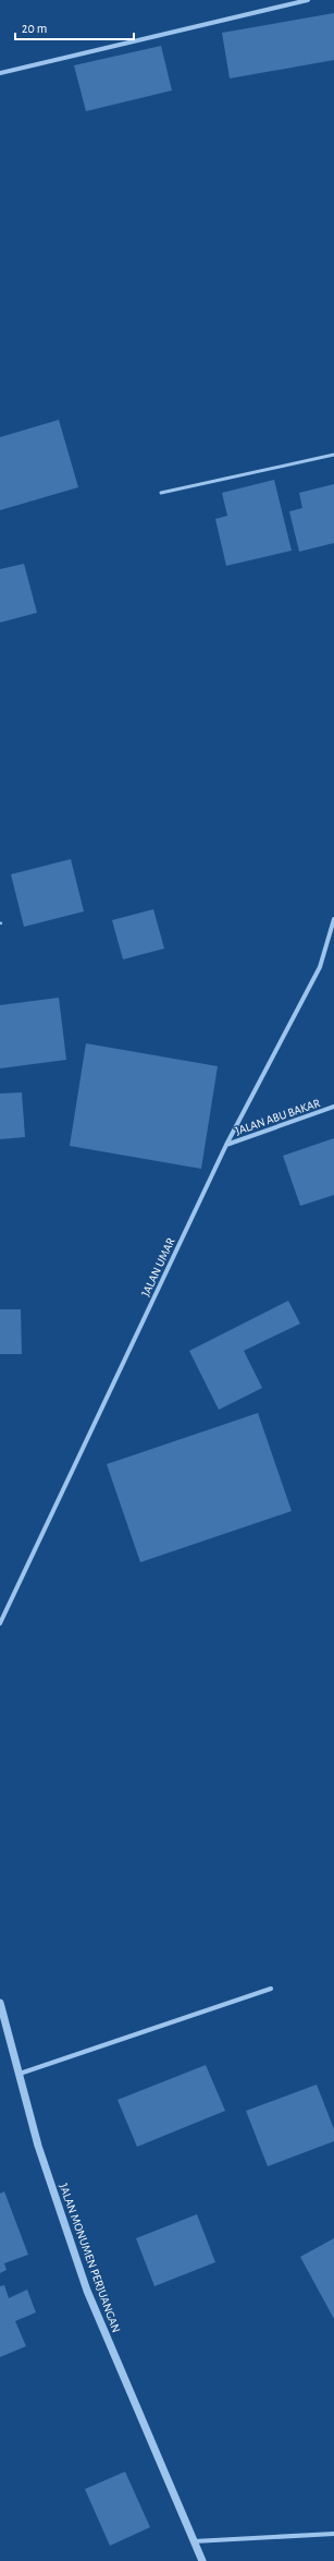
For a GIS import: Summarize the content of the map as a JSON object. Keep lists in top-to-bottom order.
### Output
{
  "streets": {
    "street": ["JALAN ABU BAKAR", "JALAN UMAR", "JALAN MONUMEN PERJUANGAN"]
  },
  "crossings": [
    ["JALAN ABU BAKAR", "JALAN UMAR"]
  ],
  "scale_bar": "20 m"
}
